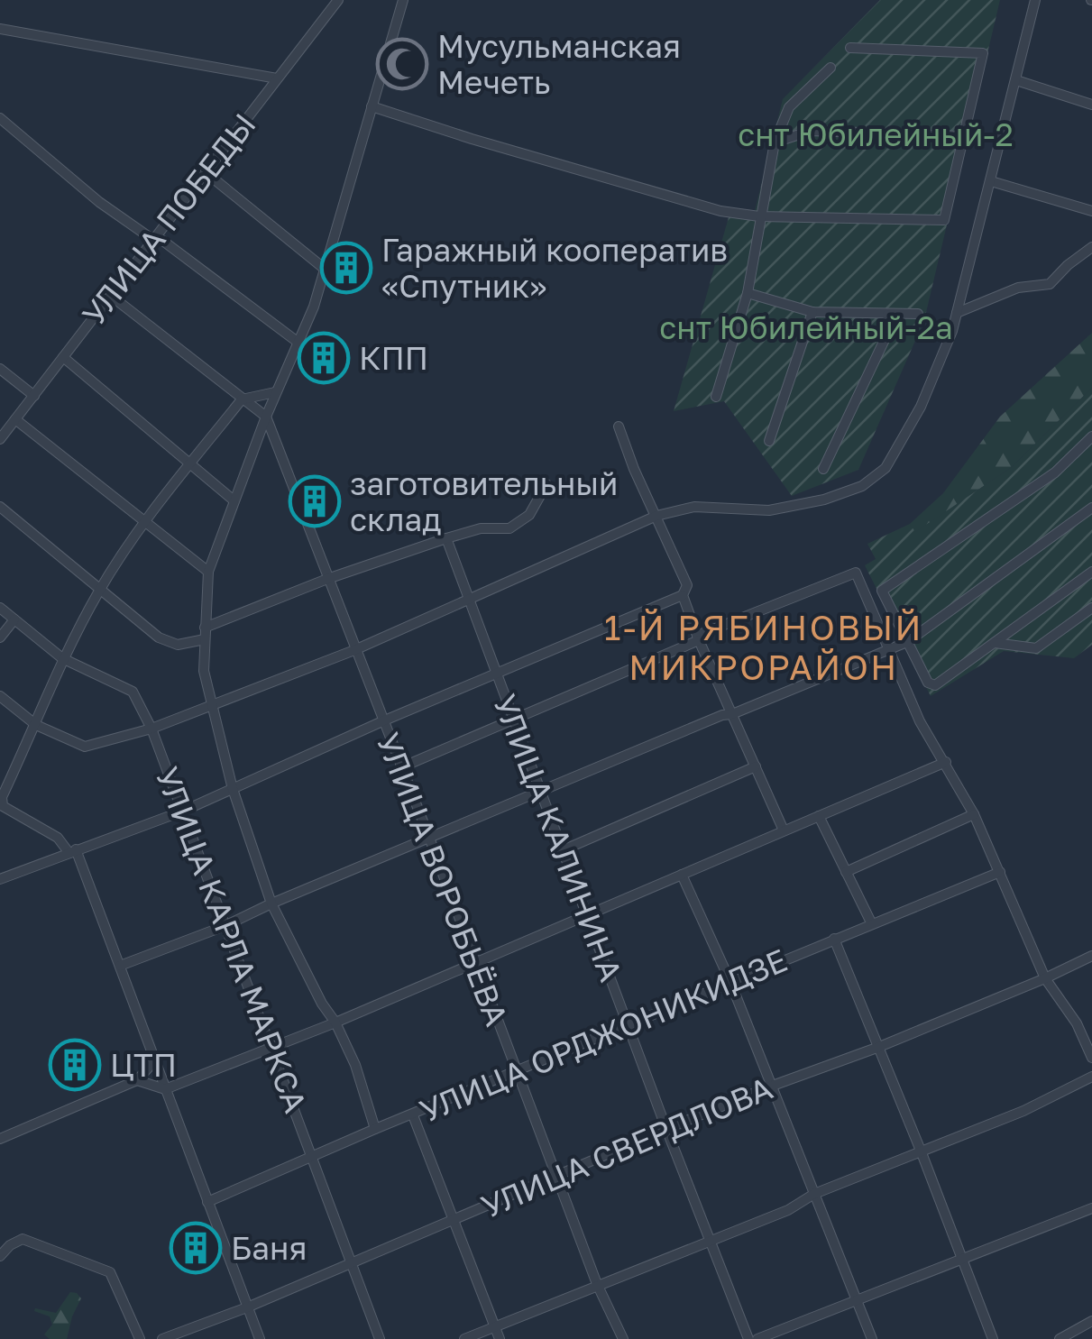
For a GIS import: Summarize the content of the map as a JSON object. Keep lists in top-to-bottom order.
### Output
{
  "streets": {
    "street": [
      "УЛИЦА ПОБЕДЫ",
      "УЛИЦА КАЛИНИНА",
      "УЛИЦА ВОРОБЬЁВА",
      "УЛИЦА КАРЛА МАРКСА",
      "УЛИЦА ОРДЖОНИКИДЗЕ",
      "УЛИЦА СВЕРДЛОВА"
    ]
  },
  "crossings": [
    ["УЛИЦА КАЛИНИНА", "УЛИЦА ОРДЖОНИКИДЗЕ"],
    ["УЛИЦА КАЛИНИНА", "УЛИЦА СВЕРДЛОВА"],
    ["УЛИЦА ВОРОБЬЁВА", "УЛИЦА ОРДЖОНИКИДЗЕ"],
    ["УЛИЦА ВОРОБЬЁВА", "УЛИЦА СВЕРДЛОВА"],
    ["УЛИЦА КАРЛА МАРКСА", "УЛИЦА ОРДЖОНИКИДЗЕ"],
    ["УЛИЦА КАРЛА МАРКСА", "УЛИЦА СВЕРДЛОВА"]
  ],
  "districts": ["1-Й РЯБИНОВЫЙ МИКРОРАЙОН"],
  "parks": ["снт Юбилейный-2", "снт Юбилейный-2а"],
  "places": {
    "mosque": ["Мусульманская Мечеть"],
    "building": [
      "Гаражный кооператив «Спутник»",
      "КПП",
      "заготовительный склад",
      "ЦТП",
      "Баня"
    ]
  }
}
